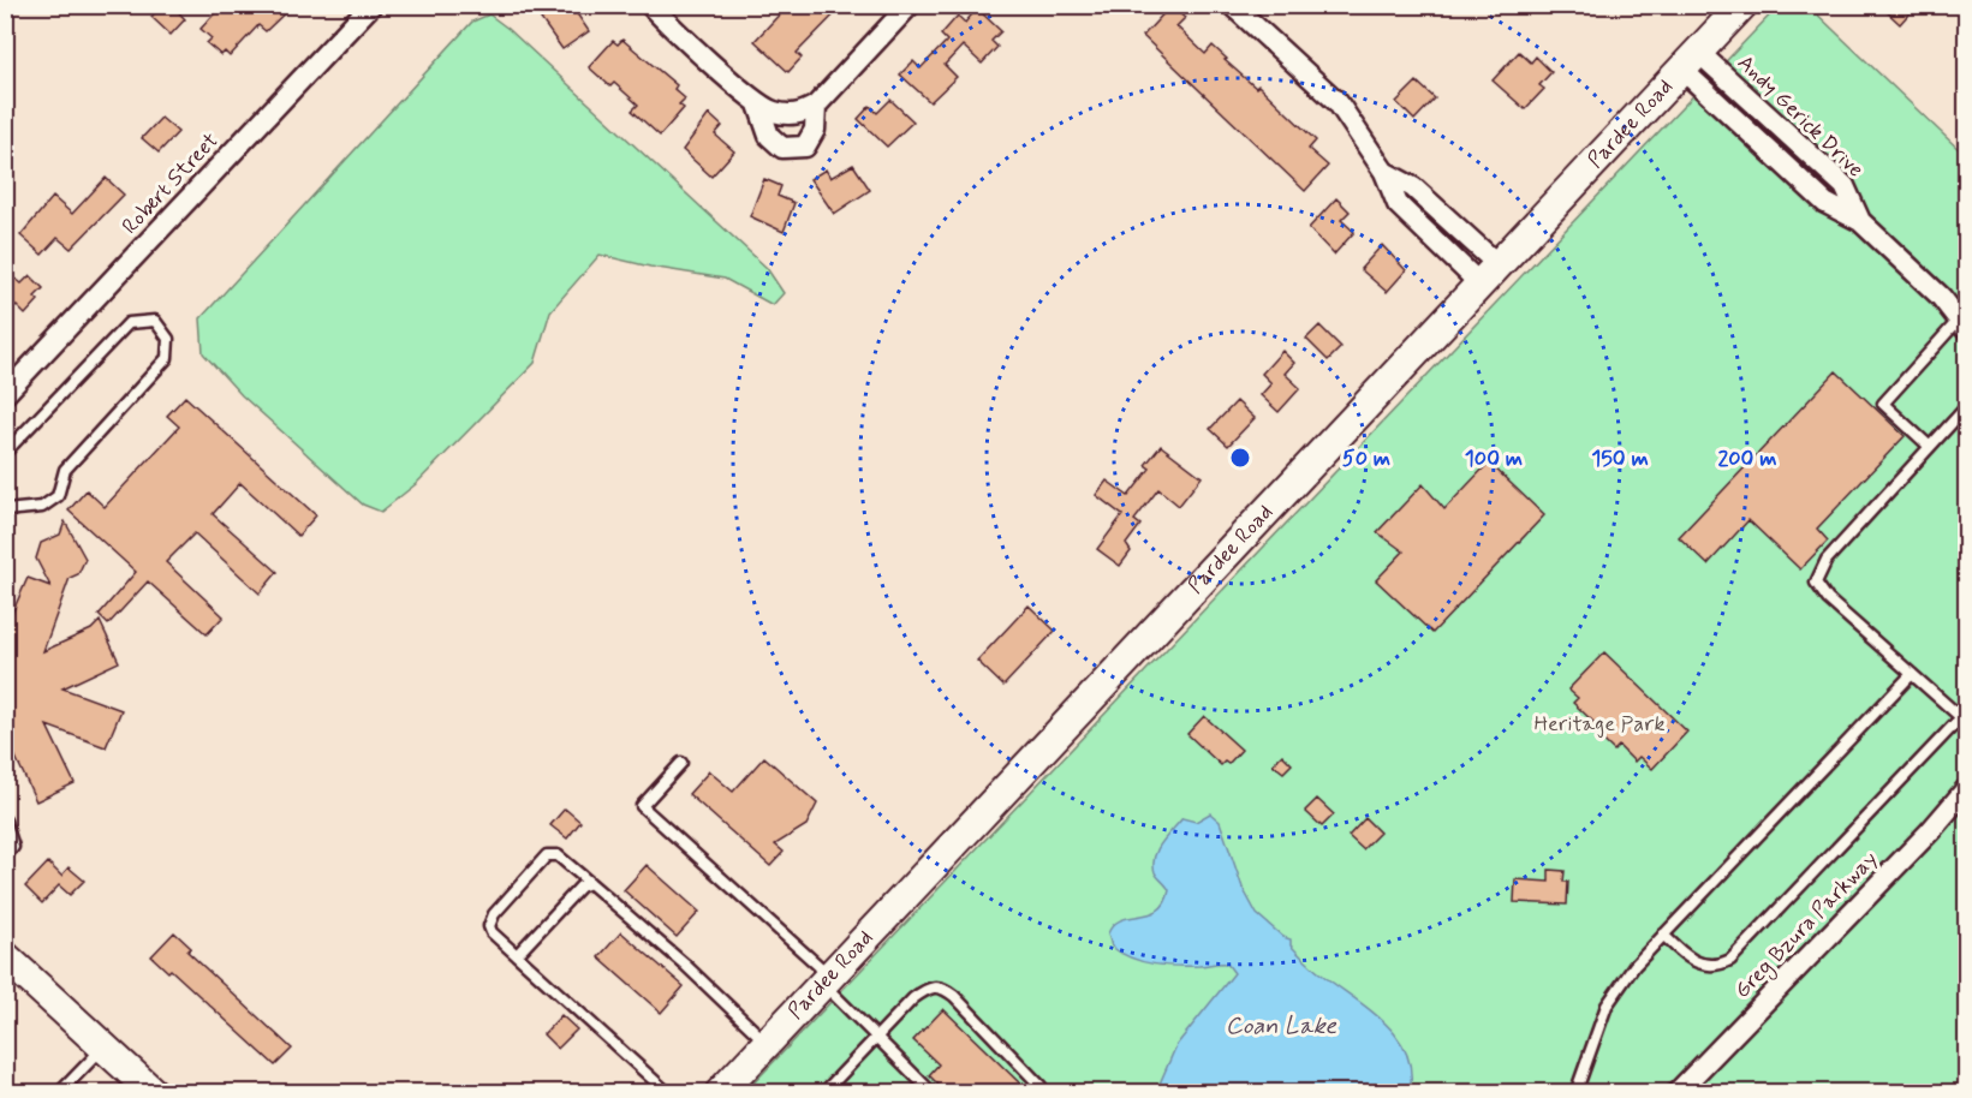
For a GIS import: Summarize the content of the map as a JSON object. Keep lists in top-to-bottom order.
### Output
{
  "streets": {
    "main road": ["Pardee Road"],
    "street": ["Andy Gerick Drive", "Robert Street", "Greg Bzura Parkway"]
  },
  "crossings": [
    ["Andy Gerick Drive", "Pardee Road"]
  ],
  "water": ["Coan Lake"],
  "parks": ["Heritage Park"],
  "rings": [
    "50 m",
    "100 m",
    "150 m",
    "200 m"
  ]
}
